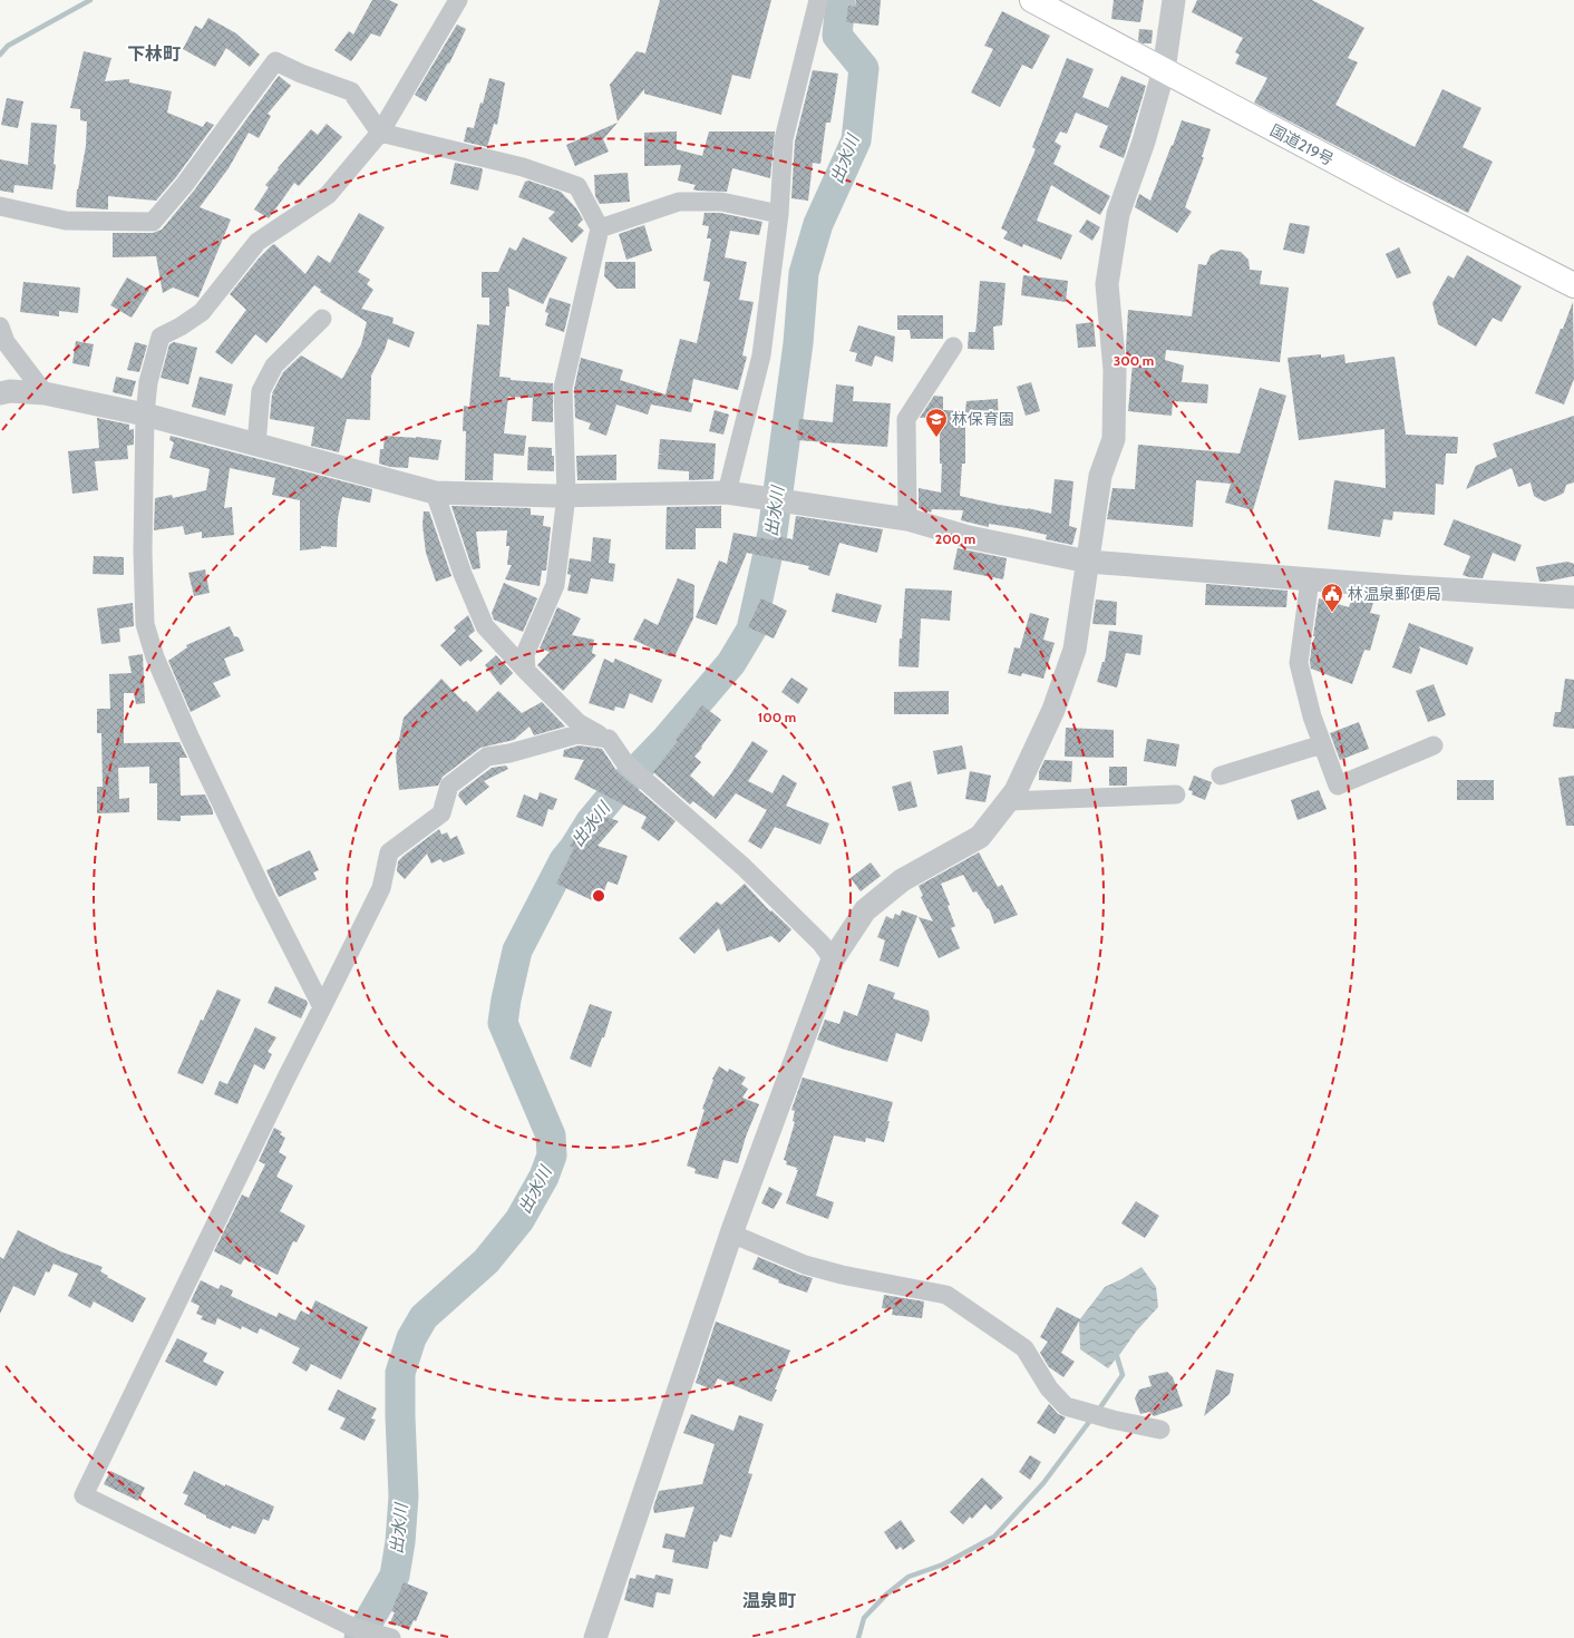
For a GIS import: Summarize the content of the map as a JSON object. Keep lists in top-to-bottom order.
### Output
{
  "streets": {
    "highway": ["国道219号"]
  },
  "districts": ["下林町", "温泉町"],
  "water": ["出水川"],
  "places": {
    "school or university": ["林保育園"],
    "public building": ["林温泉郵便局"]
  },
  "rings": ["300 m", "200 m", "100 m"]
}
